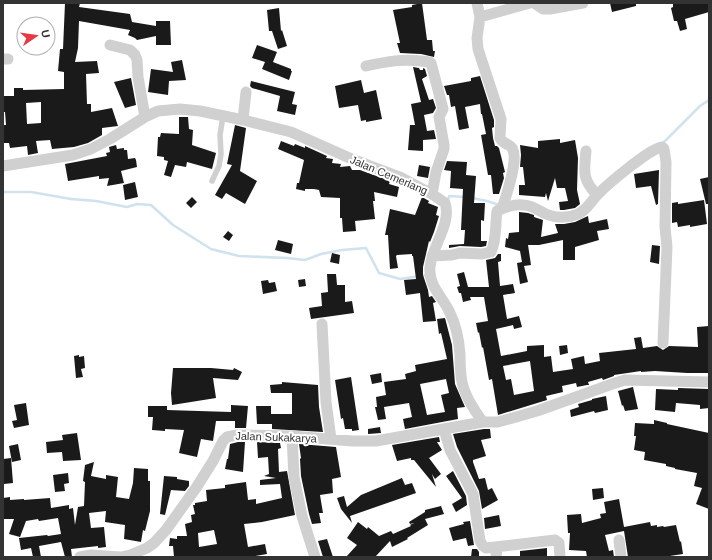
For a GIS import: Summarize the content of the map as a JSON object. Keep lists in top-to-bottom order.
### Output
{
  "streets": {
    "street": ["Jalan Cemerlang", "Jalan Sukakarya"]
  },
  "crossings": [
    ["Jalan Cemerlang", "Jalan Sukakarya"]
  ],
  "north": "right"
}
